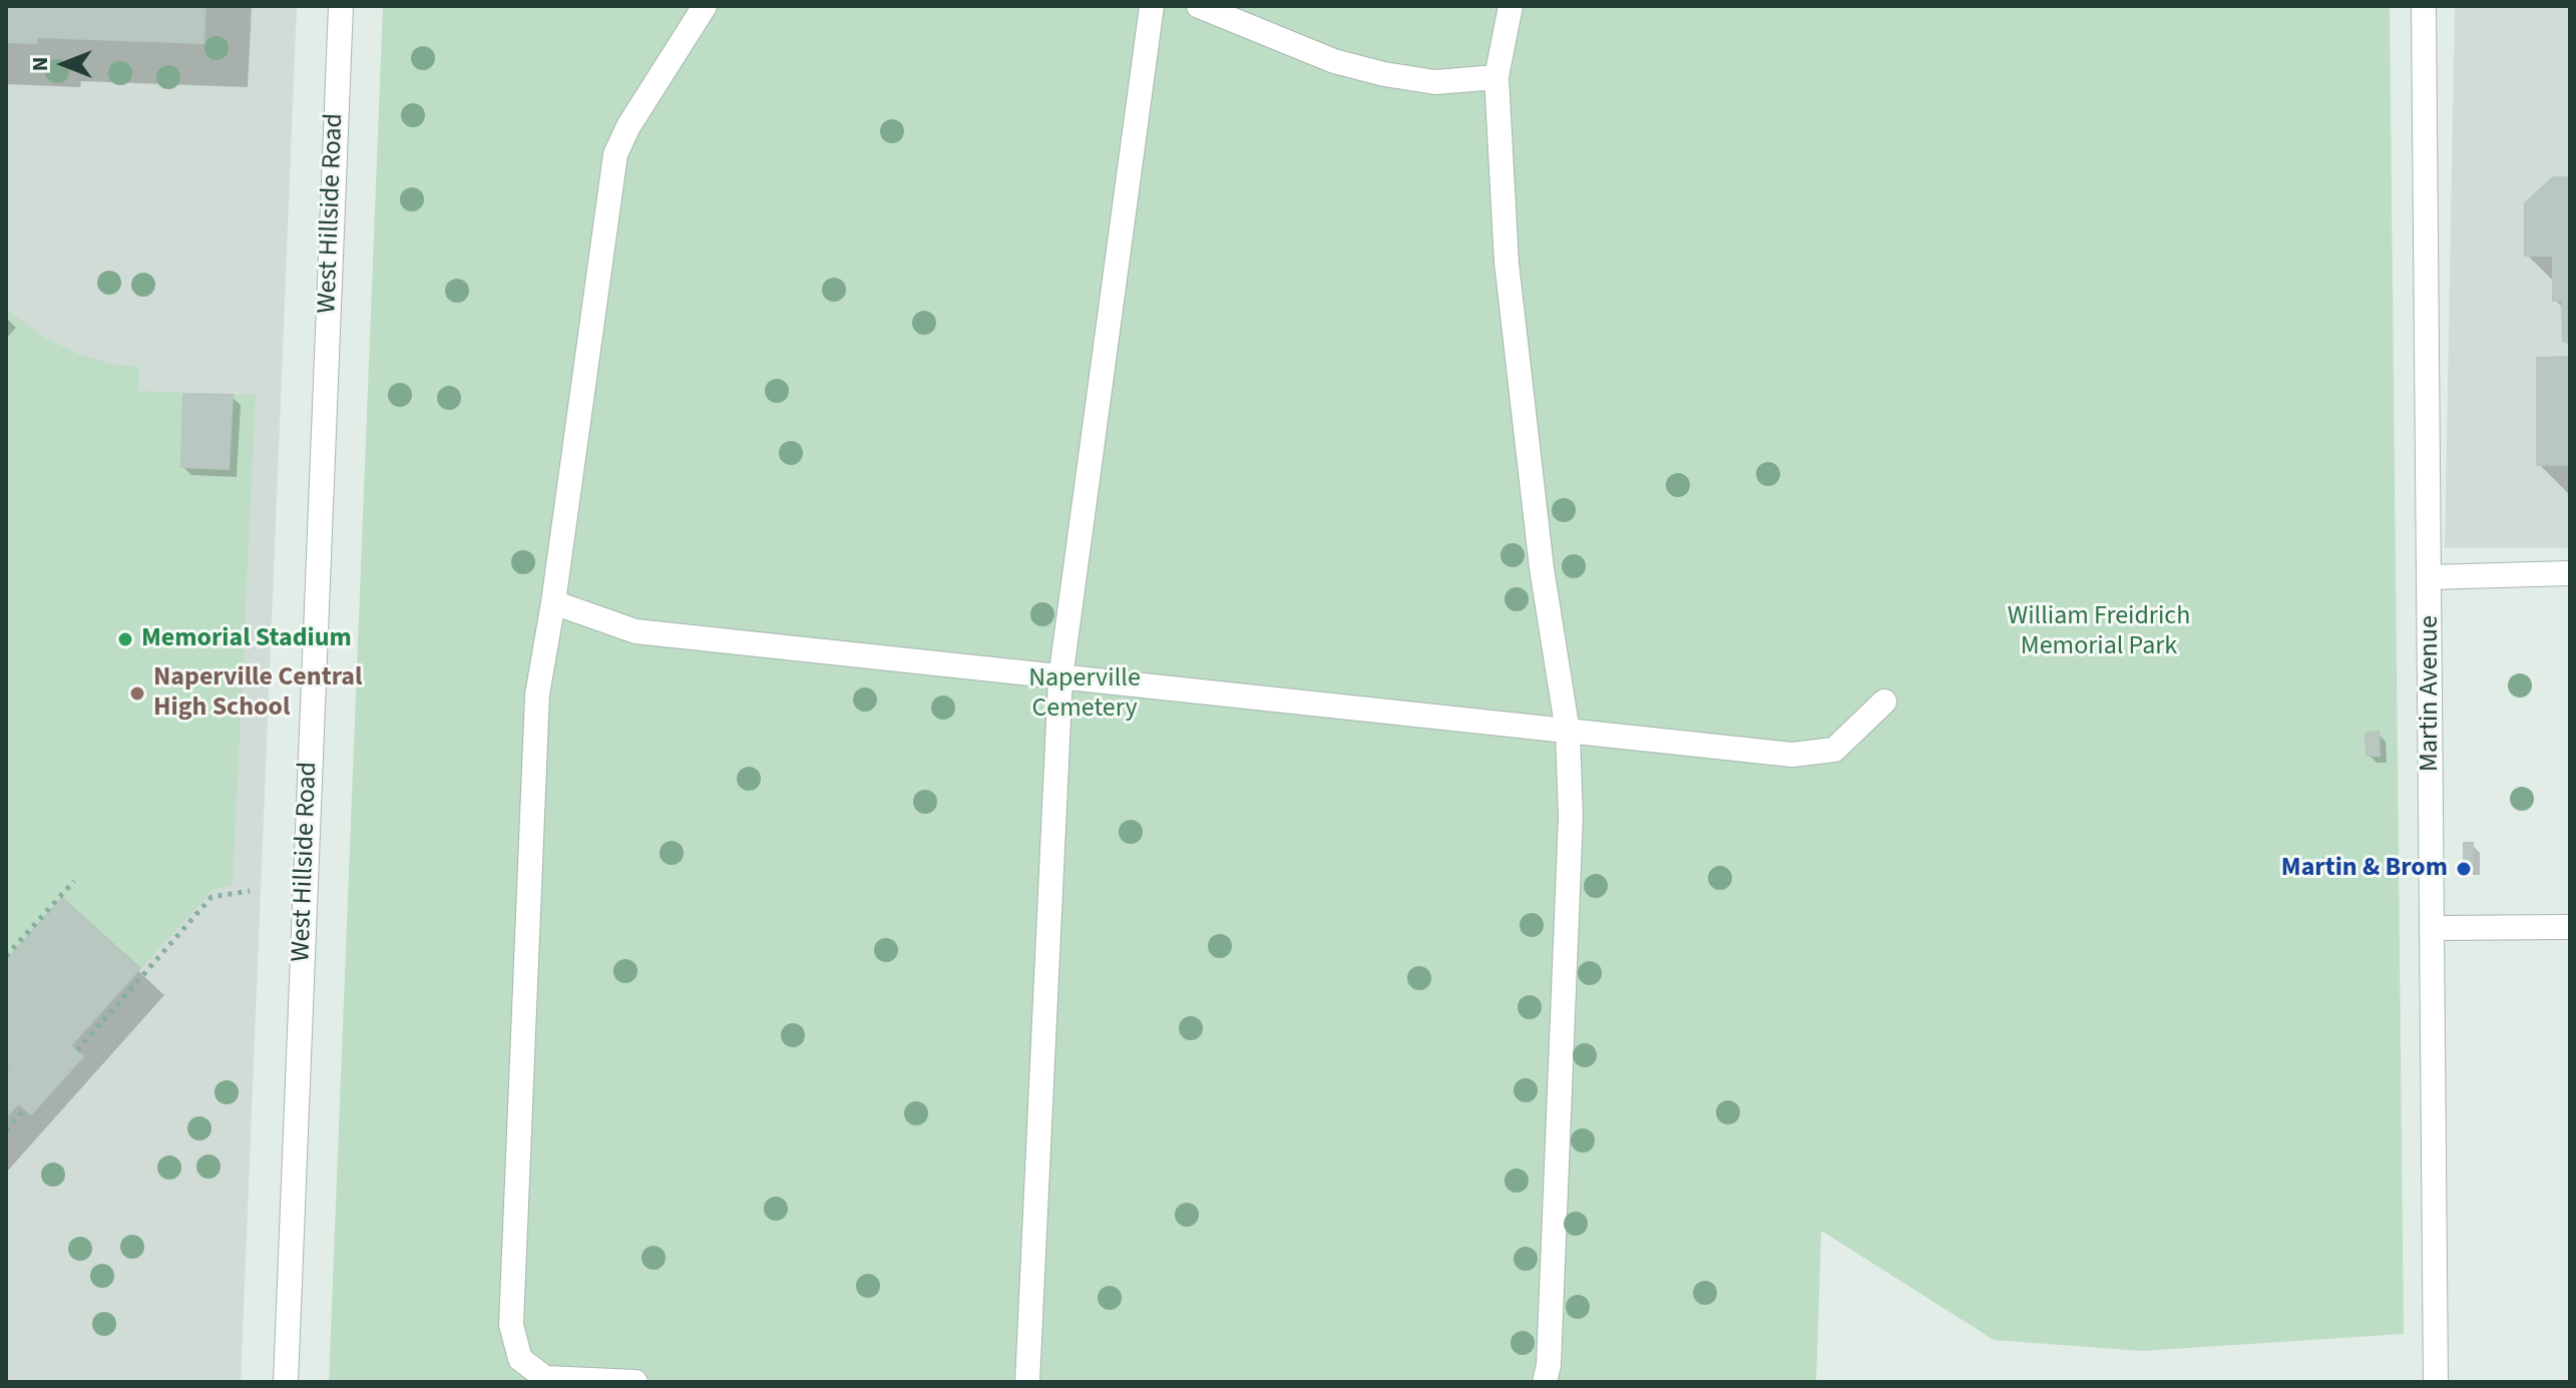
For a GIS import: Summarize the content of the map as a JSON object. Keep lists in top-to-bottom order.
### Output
{
  "streets": {
    "street": ["West Hillside Road", "Martin Avenue"]
  },
  "parks": ["William Freidrich Memorial Park", "Naperville Cemetery"],
  "places": ["Memorial Stadium", "Naperville Central High School", "Martin & Brom"],
  "north": "left"
}
